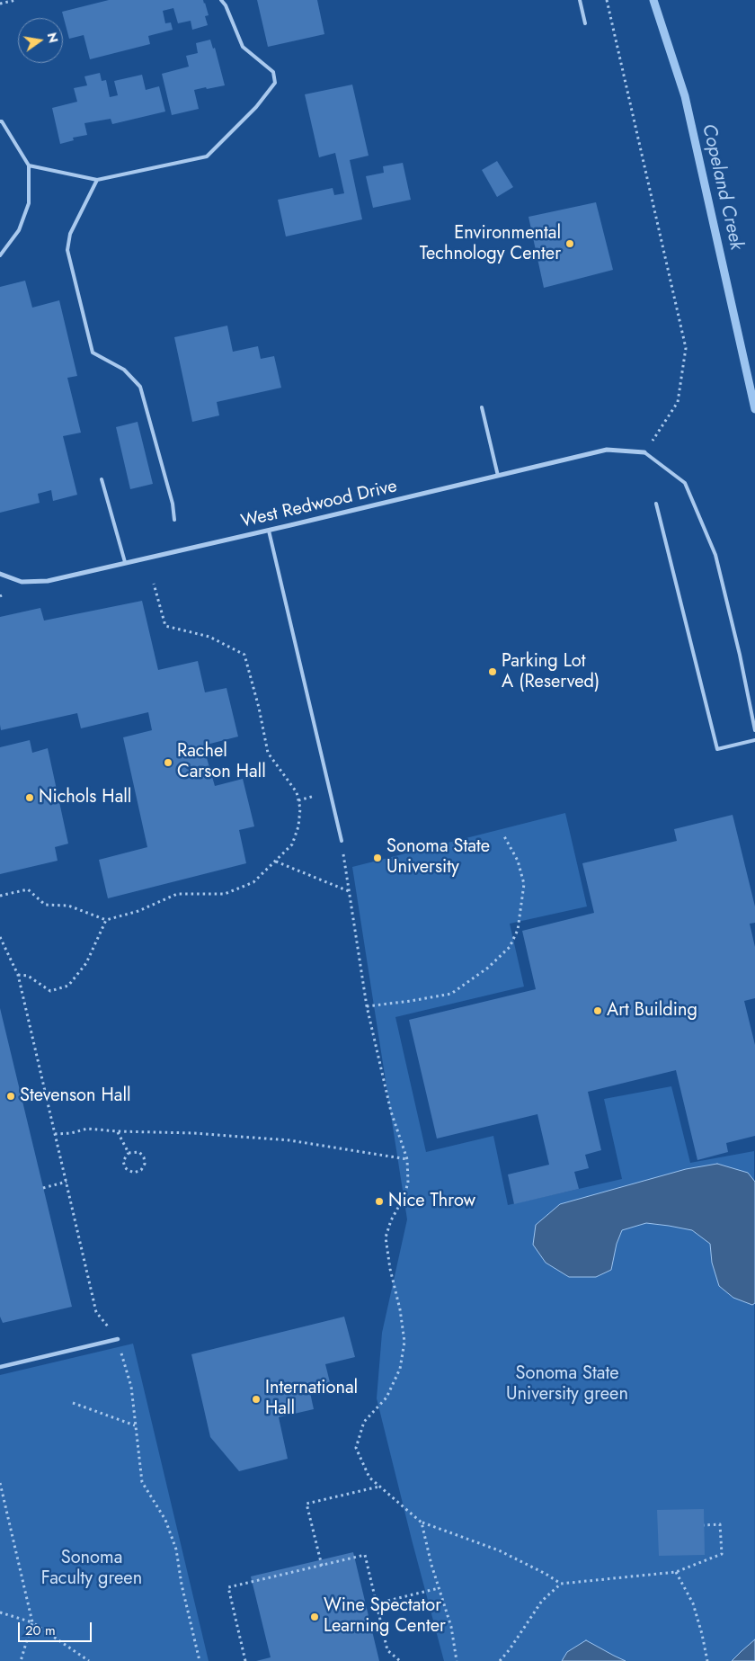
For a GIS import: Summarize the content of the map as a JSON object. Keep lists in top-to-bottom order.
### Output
{
  "streets": {
    "street": ["West Redwood Drive"]
  },
  "water": ["Copeland Creek"],
  "parks": ["Sonoma State University green", "Sonoma Faculty green"],
  "places": [
    "Environmental Technology Center",
    "Parking Lot A (Reserved)",
    "Rachel Carson Hall",
    "Nichols Hall",
    "Sonoma State University",
    "Art Building",
    "Stevenson Hall",
    "Nice Throw",
    "International Hall",
    "Wine Spectator Learning Center"
  ],
  "scale_bar": "20 m",
  "north": "right"
}
